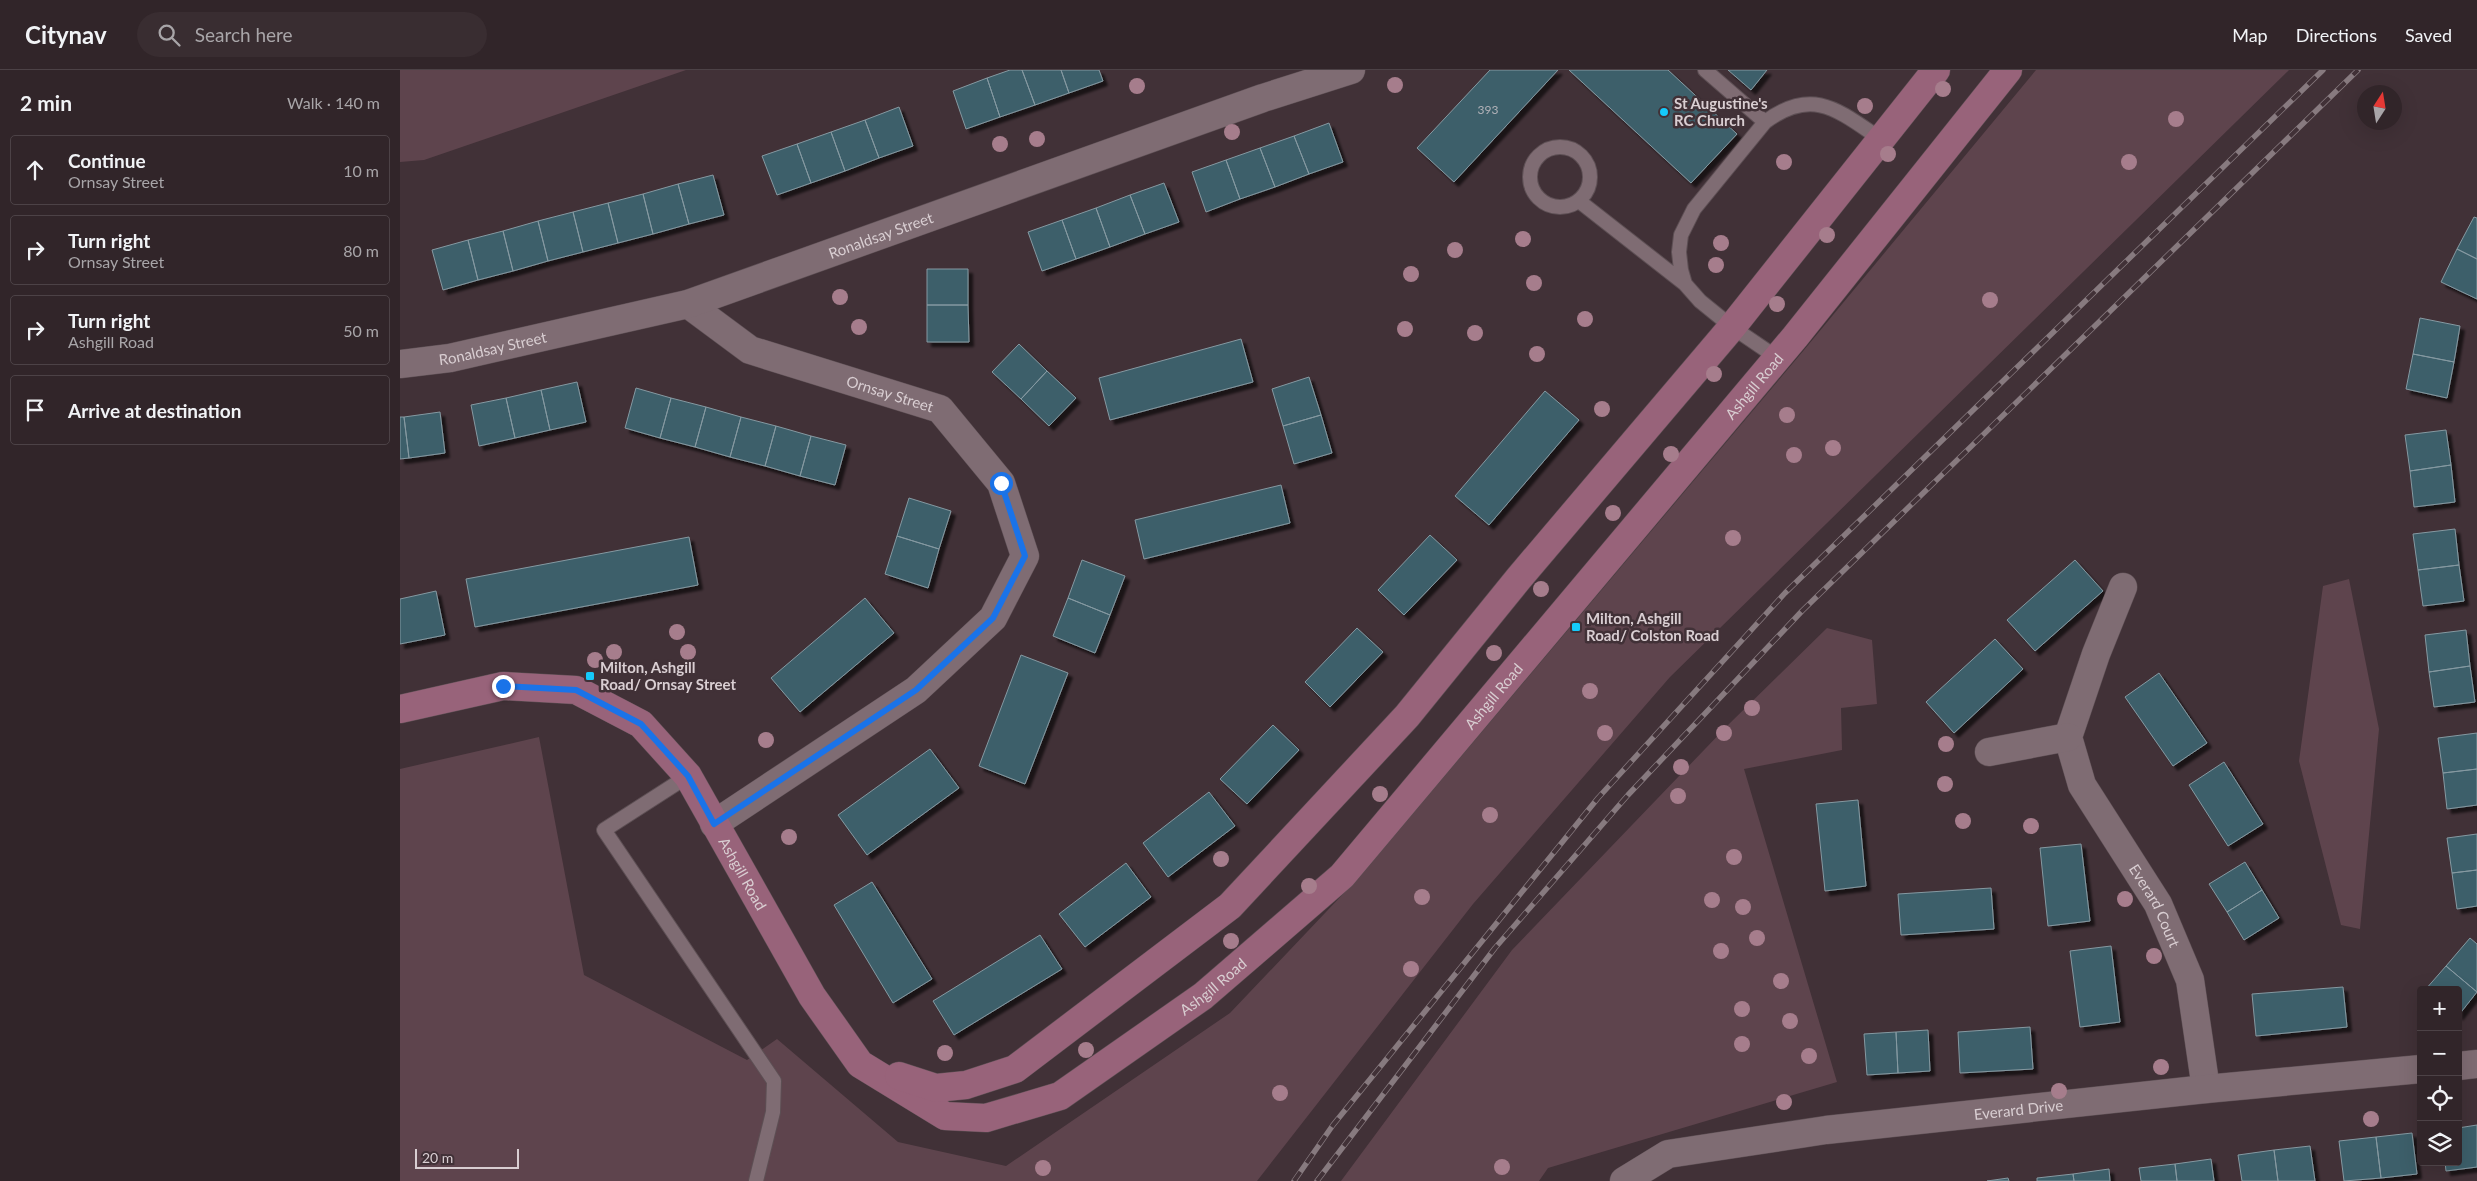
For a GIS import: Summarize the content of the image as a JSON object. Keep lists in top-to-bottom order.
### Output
{
  "streets": {
    "street": [
      "Ronaldsay Street",
      "Ashgill Road",
      "Ornsay Street",
      "Everard Court",
      "Everard Drive"
    ]
  },
  "crossings": [
    ["Ronaldsay Street", "Ornsay Street"],
    ["Ashgill Road", "Ornsay Street"],
    ["Everard Court", "Everard Drive"]
  ],
  "places": {
    "other": ["St Augustine's RC Church"],
    "transit": ["Milton, Ashgill Road/ Colston Road", "Milton, Ashgill Road/ Ornsay Street"]
  },
  "house_numbers": ["393"],
  "scale_bar": "20 m",
  "north": "top",
  "page": {
    "header": "Citynav",
    "search": "Search here",
    "nav": ["Map", "Directions", "Saved"],
    "heading": ["2 min", "Walk · 140 m"],
    "list": [
      ["Continue", "Ornsay Street", "10 m"],
      ["Turn right", "Ornsay Street", "80 m"],
      ["Turn right", "Ashgill Road", "50 m"],
      "Arrive at destination"
    ],
    "map_buttons": ["+", "−"],
    "scale": "20 m"
  }
}
